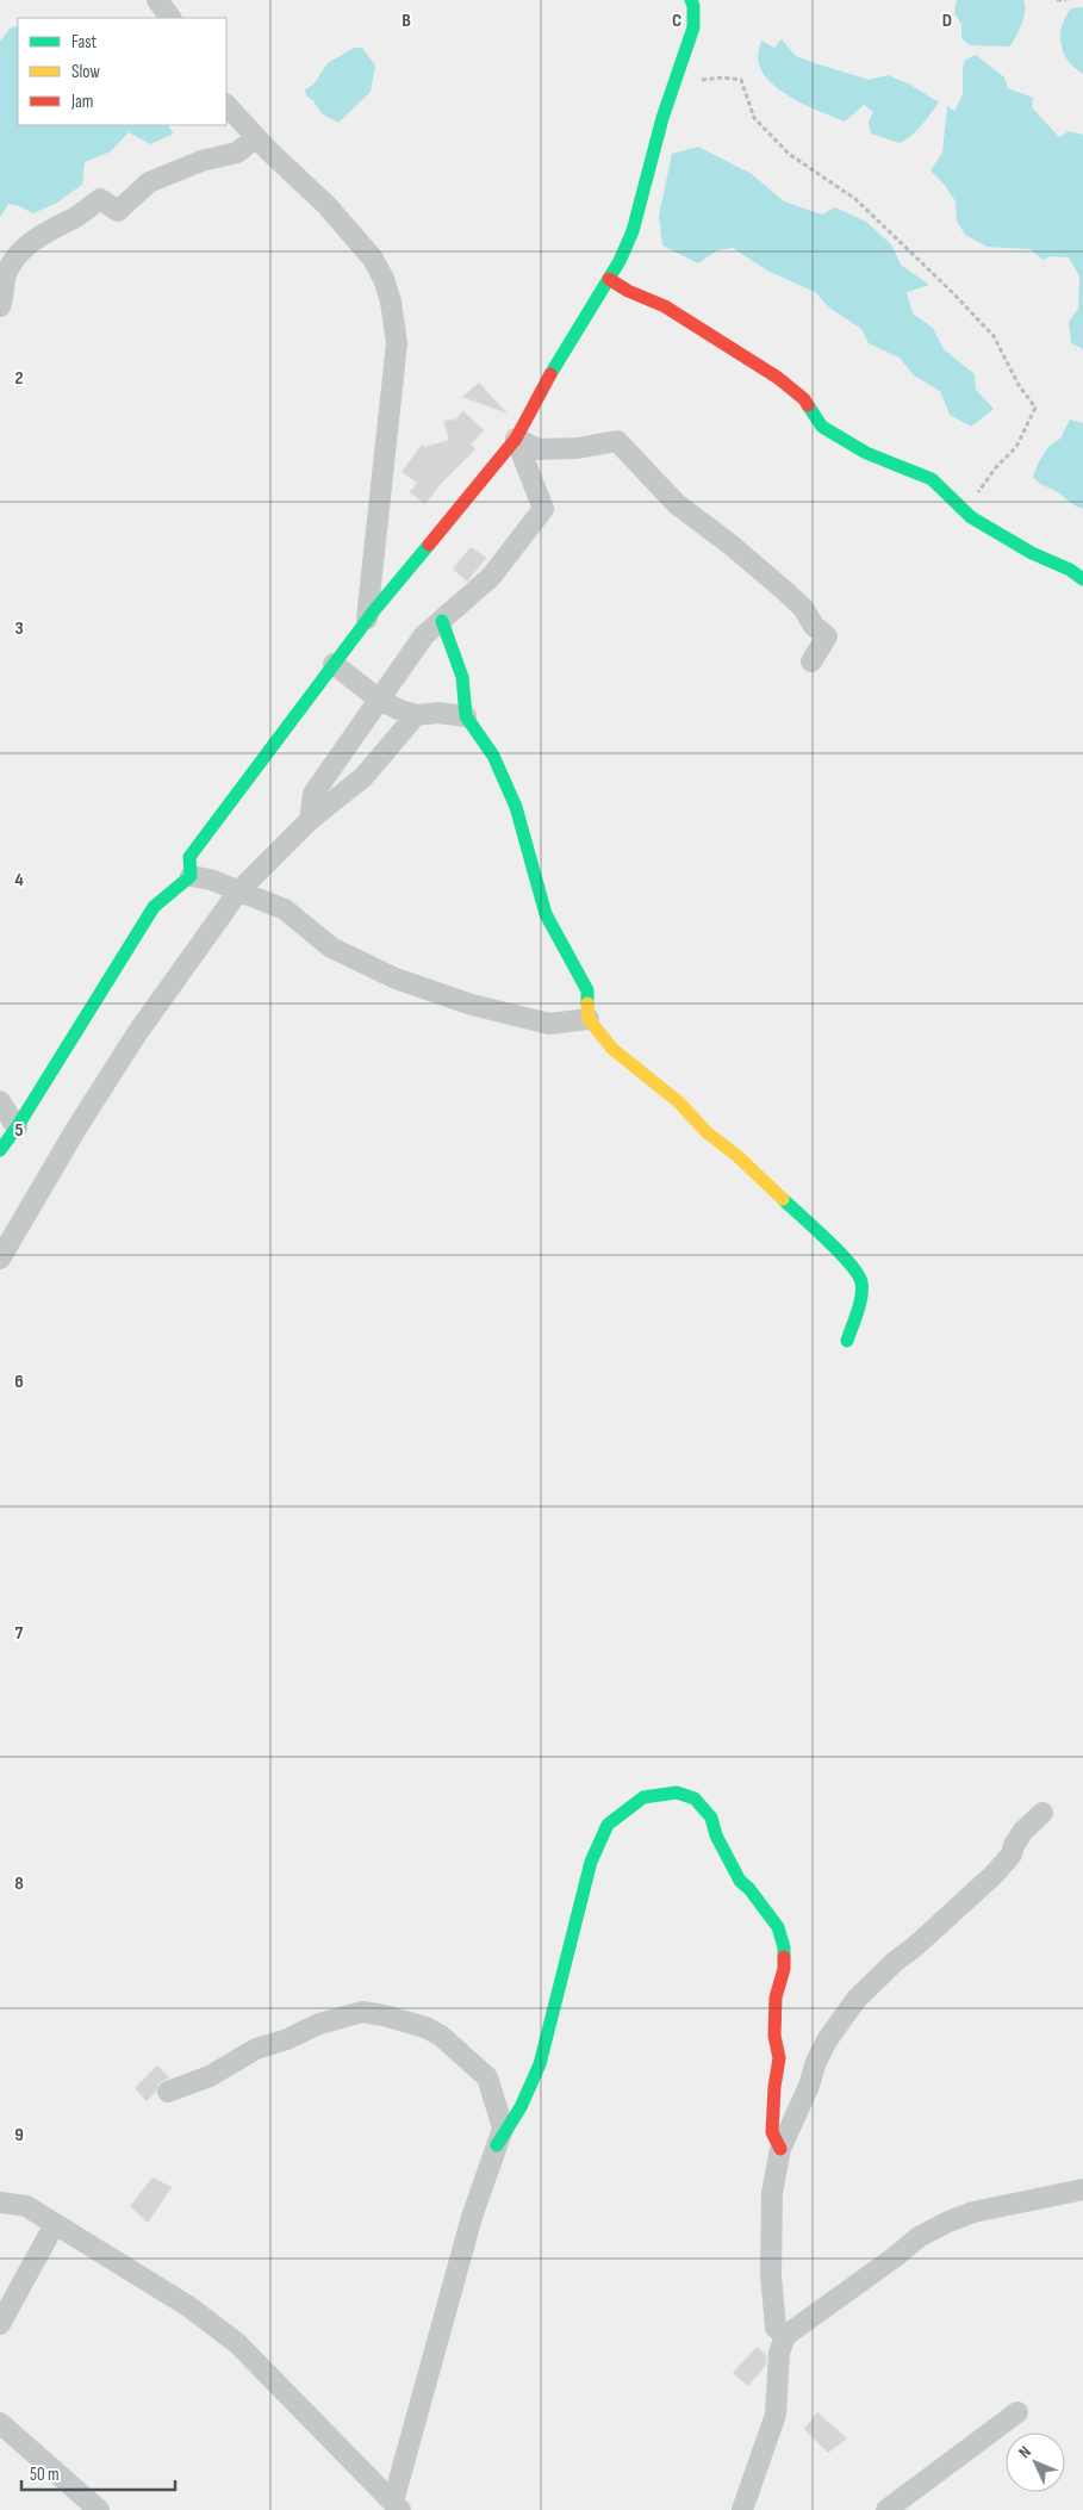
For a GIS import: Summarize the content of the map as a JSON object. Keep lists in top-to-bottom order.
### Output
{
  "legend": ["Fast", "Slow", "Jam"],
  "scale_bar": "50 m",
  "north": "top left",
  "grid": {
    "columns": ["B", "C", "D"],
    "rows": [
      "2",
      "3",
      "4",
      "5",
      "6",
      "7",
      "8",
      "9"
    ]
  }
}
